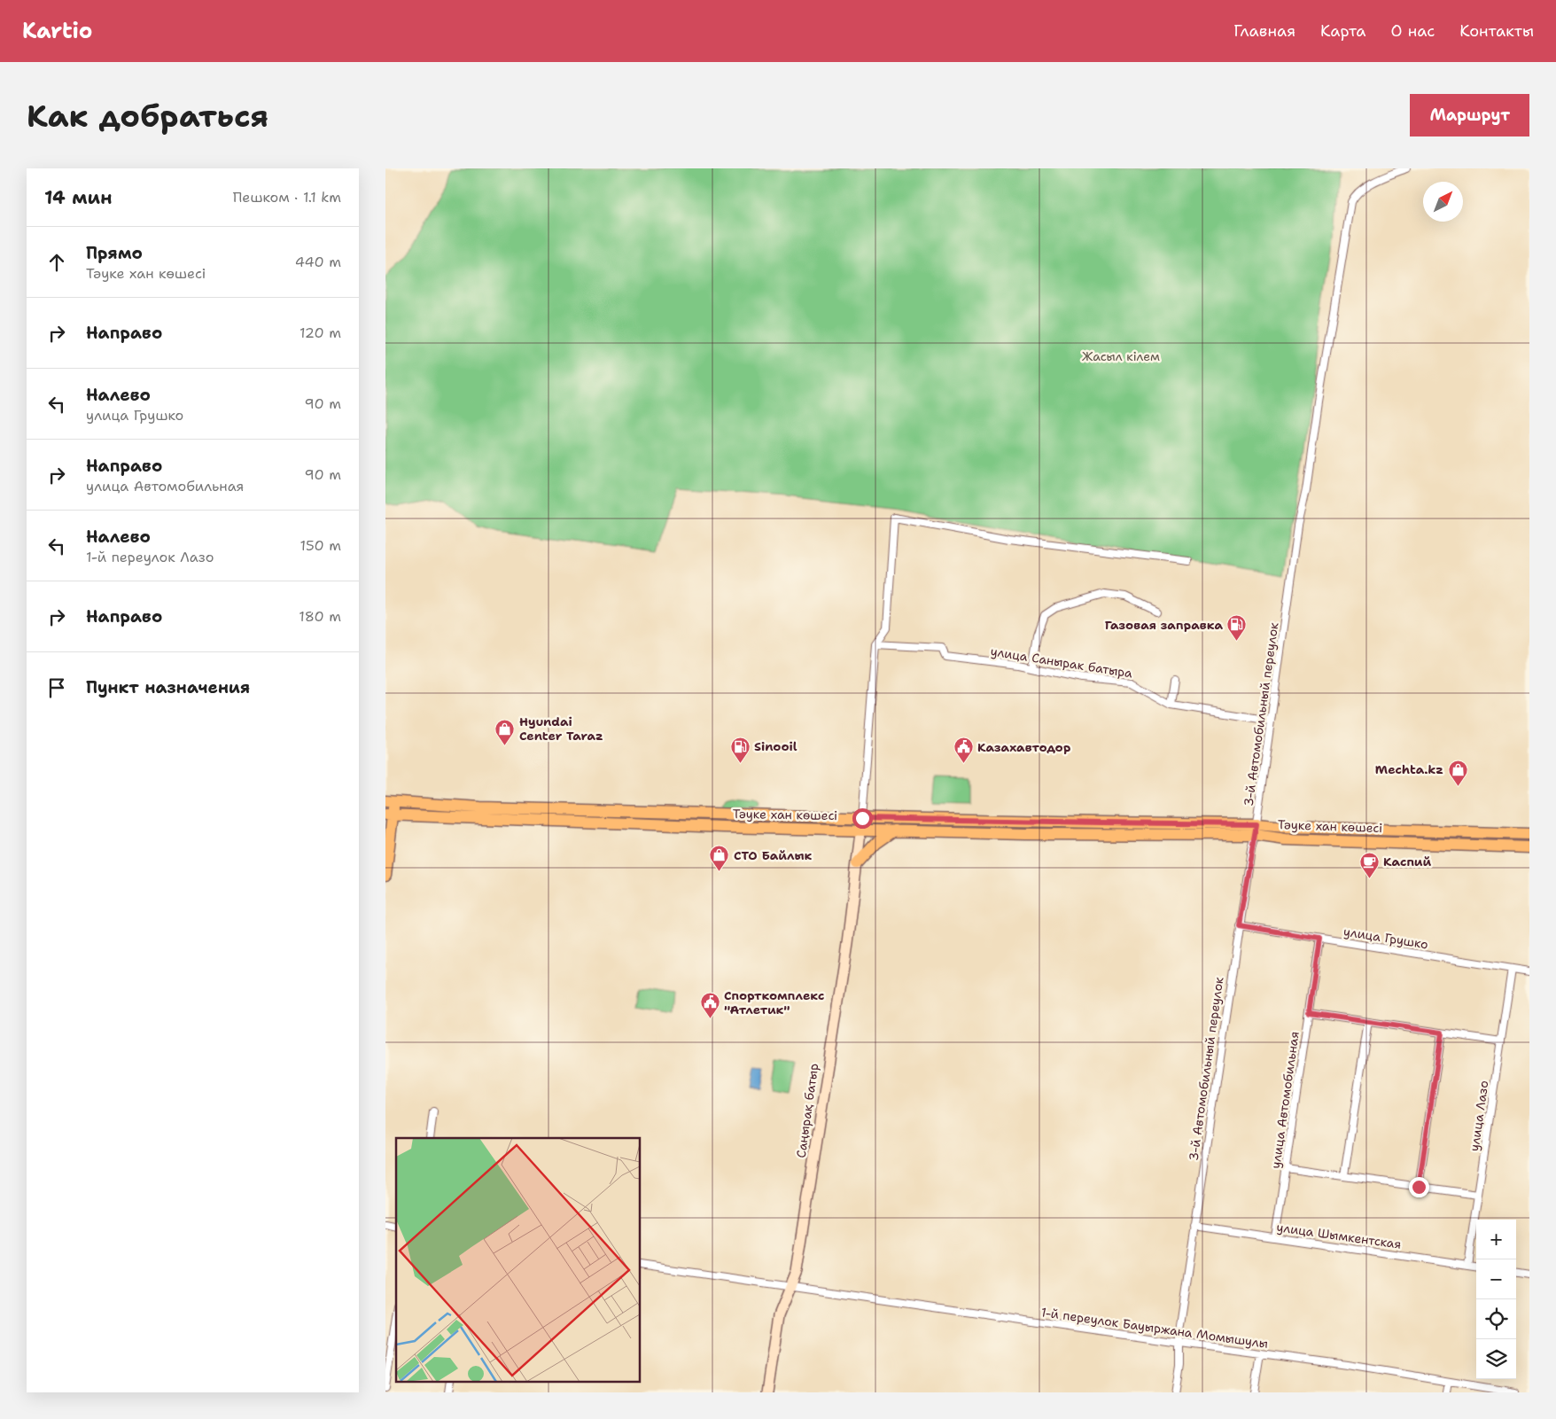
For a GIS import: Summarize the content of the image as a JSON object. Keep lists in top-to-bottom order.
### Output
{
  "streets": {
    "main road": ["Тәуке хан көшесі"],
    "street": [
      "улица Санырак батыра",
      "3-й Автомобильный переулок",
      "улица Грушко",
      "улица Автомобильная",
      "Саңырақ батыр",
      "улица Лазо",
      "улица Шымкентская",
      "1-й переулок Бауыржана Момышулы"
    ]
  },
  "crossings": [
    ["улица Санырак батыра", "3-й Автомобильный переулок"],
    ["3-й Автомобильный переулок", "Тәуке хан көшесі"],
    ["3-й Автомобильный переулок", "улица Грушко"],
    ["3-й Автомобильный переулок", "улица Шымкентская"],
    ["3-й Автомобильный переулок", "1-й переулок Бауыржана Момышулы"],
    ["Тәуке хан көшесі", "Саңырақ батыр"],
    ["улица Грушко", "улица Автомобильная"],
    ["улица Грушко", "улица Лазо"],
    ["улица Автомобильная", "улица Шымкентская"],
    ["Саңырақ батыр", "1-й переулок Бауыржана Момышулы"],
    ["улица Лазо", "улица Шымкентская"]
  ],
  "parks": ["Жасыл кілем"],
  "places": {
    "fuel station": ["Газовая заправка", "Sinooil"],
    "shop": ["Hyundai Center Taraz", "Mechta.kz", "СТО Байлык"],
    "public building": ["Казахавтодор", "Спорткомплекс \"Атлетик\""],
    "cafe": ["Каспий"]
  },
  "north": "top right",
  "page": {
    "header": "Kartio",
    "nav": [
      "Главная",
      "Карта",
      "О нас",
      "Контакты"
    ],
    "buttons": "Маршрут",
    "title": "Как добраться",
    "heading": ["14 мин", "Пешком · 1.1 km"],
    "list": [
      ["Прямо", "Тәуке хан көшесі", "440 m"],
      ["Направо", "120 m"],
      ["Налево", "улица Грушко", "90 m"],
      ["Направо", "улица Автомобильная", "90 m"],
      ["Налево", "1-й переулок Лазо", "150 m"],
      ["Направо", "180 m"],
      "Пункт назначения"
    ],
    "map_buttons": ["+", "−"]
  }
}
